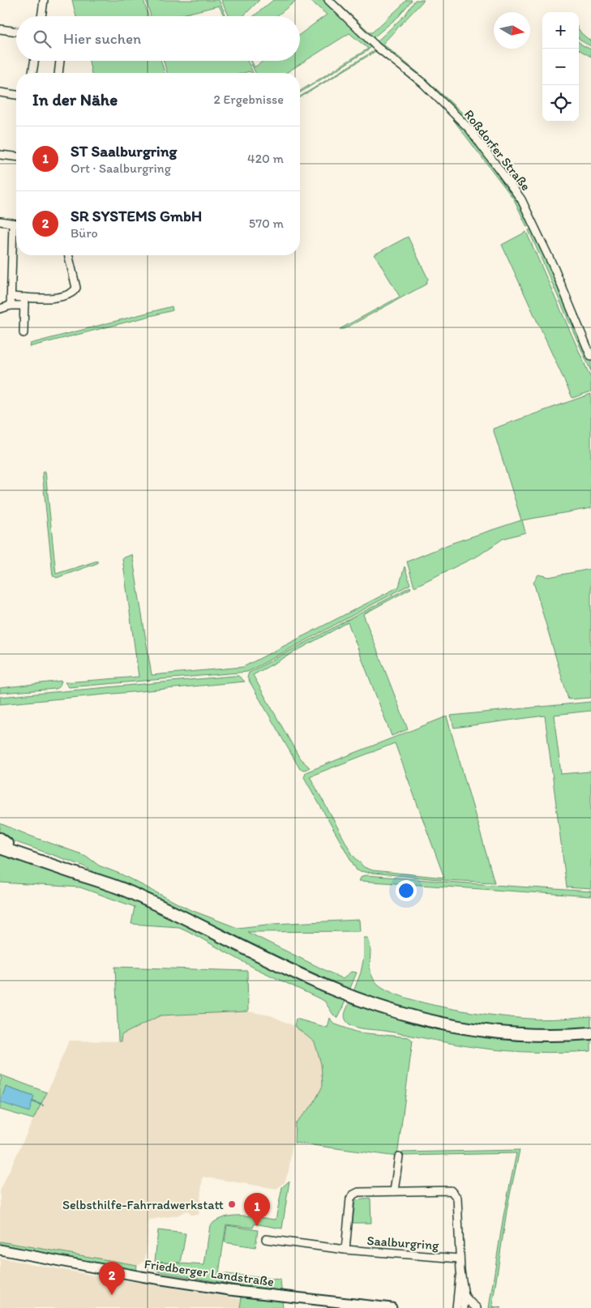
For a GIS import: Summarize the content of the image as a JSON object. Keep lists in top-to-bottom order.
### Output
{
  "streets": {
    "main road": ["Friedberger Landstraße"],
    "street": ["Roßdorfer Straße", "Saalburgring"]
  },
  "places": ["Selbsthilfe-Fahrradwerkstatt"],
  "north": "right",
  "page": {
    "map_buttons": ["+", "−"],
    "search": "Hier suchen",
    "heading": ["In der Nähe", "2 Ergebnisse"],
    "list": [
      {
        "mark": "1",
        "name": "ST Saalburgring",
        "note": "Ort · Saalburgring",
        "value": "420 m"
      },
      {
        "mark": "2",
        "name": "SR SYSTEMS GmbH",
        "note": "Büro",
        "value": "570 m"
      }
    ],
    "pins": ["1", "2"]
  }
}
